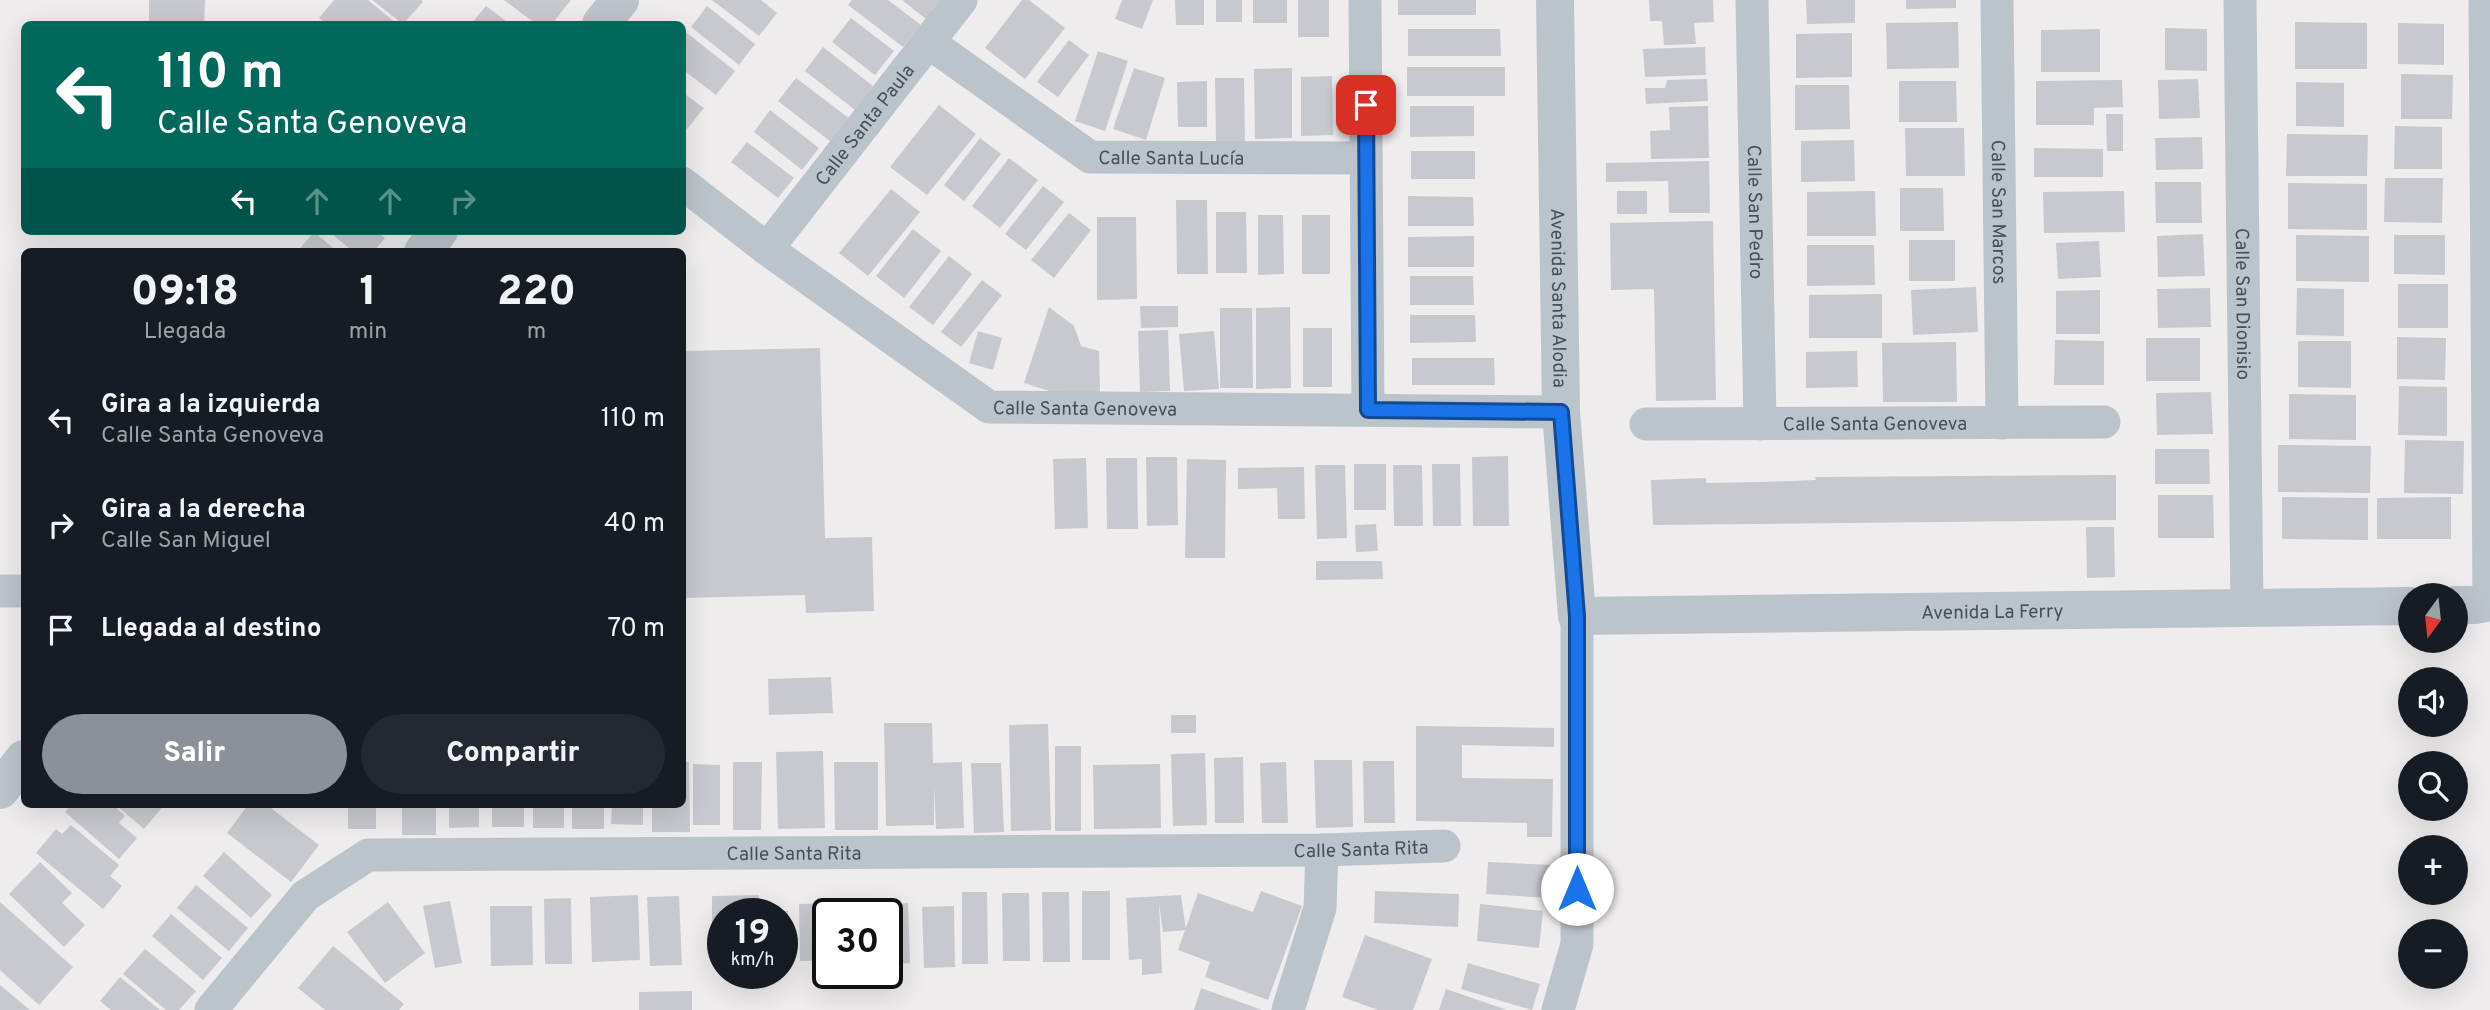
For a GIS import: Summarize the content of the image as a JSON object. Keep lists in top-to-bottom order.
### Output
{
  "streets": {
    "street": [
      "Calle Santa Paula",
      "Calle Santa Lucía",
      "Calle San Pedro",
      "Calle San Marcos",
      "Avenida Santa Alodia",
      "Calle San Dionisio",
      "Calle Santa Genoveva",
      "Avenida La Ferry",
      "Calle Santa Rita"
    ]
  },
  "crossings": [
    ["Calle Santa Paula", "Calle Santa Lucía"],
    ["Calle Santa Paula", "Calle Santa Genoveva"],
    ["Calle San Pedro", "Calle Santa Genoveva"],
    ["Calle San Marcos", "Calle Santa Genoveva"],
    ["Avenida Santa Alodia", "Calle Santa Genoveva"],
    ["Avenida Santa Alodia", "Avenida La Ferry"],
    ["Calle San Dionisio", "Avenida La Ferry"]
  ],
  "north": "bottom",
  "page": {
    "turn": ["110 m", "Calle Santa Genoveva"],
    "eta": [
      "09:18",
      "Llegada",
      "1",
      "min",
      "220",
      "m"
    ],
    "list": [
      {
        "name": "Gira a la izquierda",
        "note": "Calle Santa Genoveva",
        "value": "110 m"
      },
      {
        "name": "Gira a la derecha",
        "note": "Calle San Miguel",
        "value": "40 m"
      },
      {
        "name": "Llegada al destino",
        "value": "70 m"
      }
    ],
    "map_buttons": ["+", "−"],
    "buttons": ["Salir", "Compartir"],
    "speed": "19 km/h",
    "limit": "30"
  }
}
